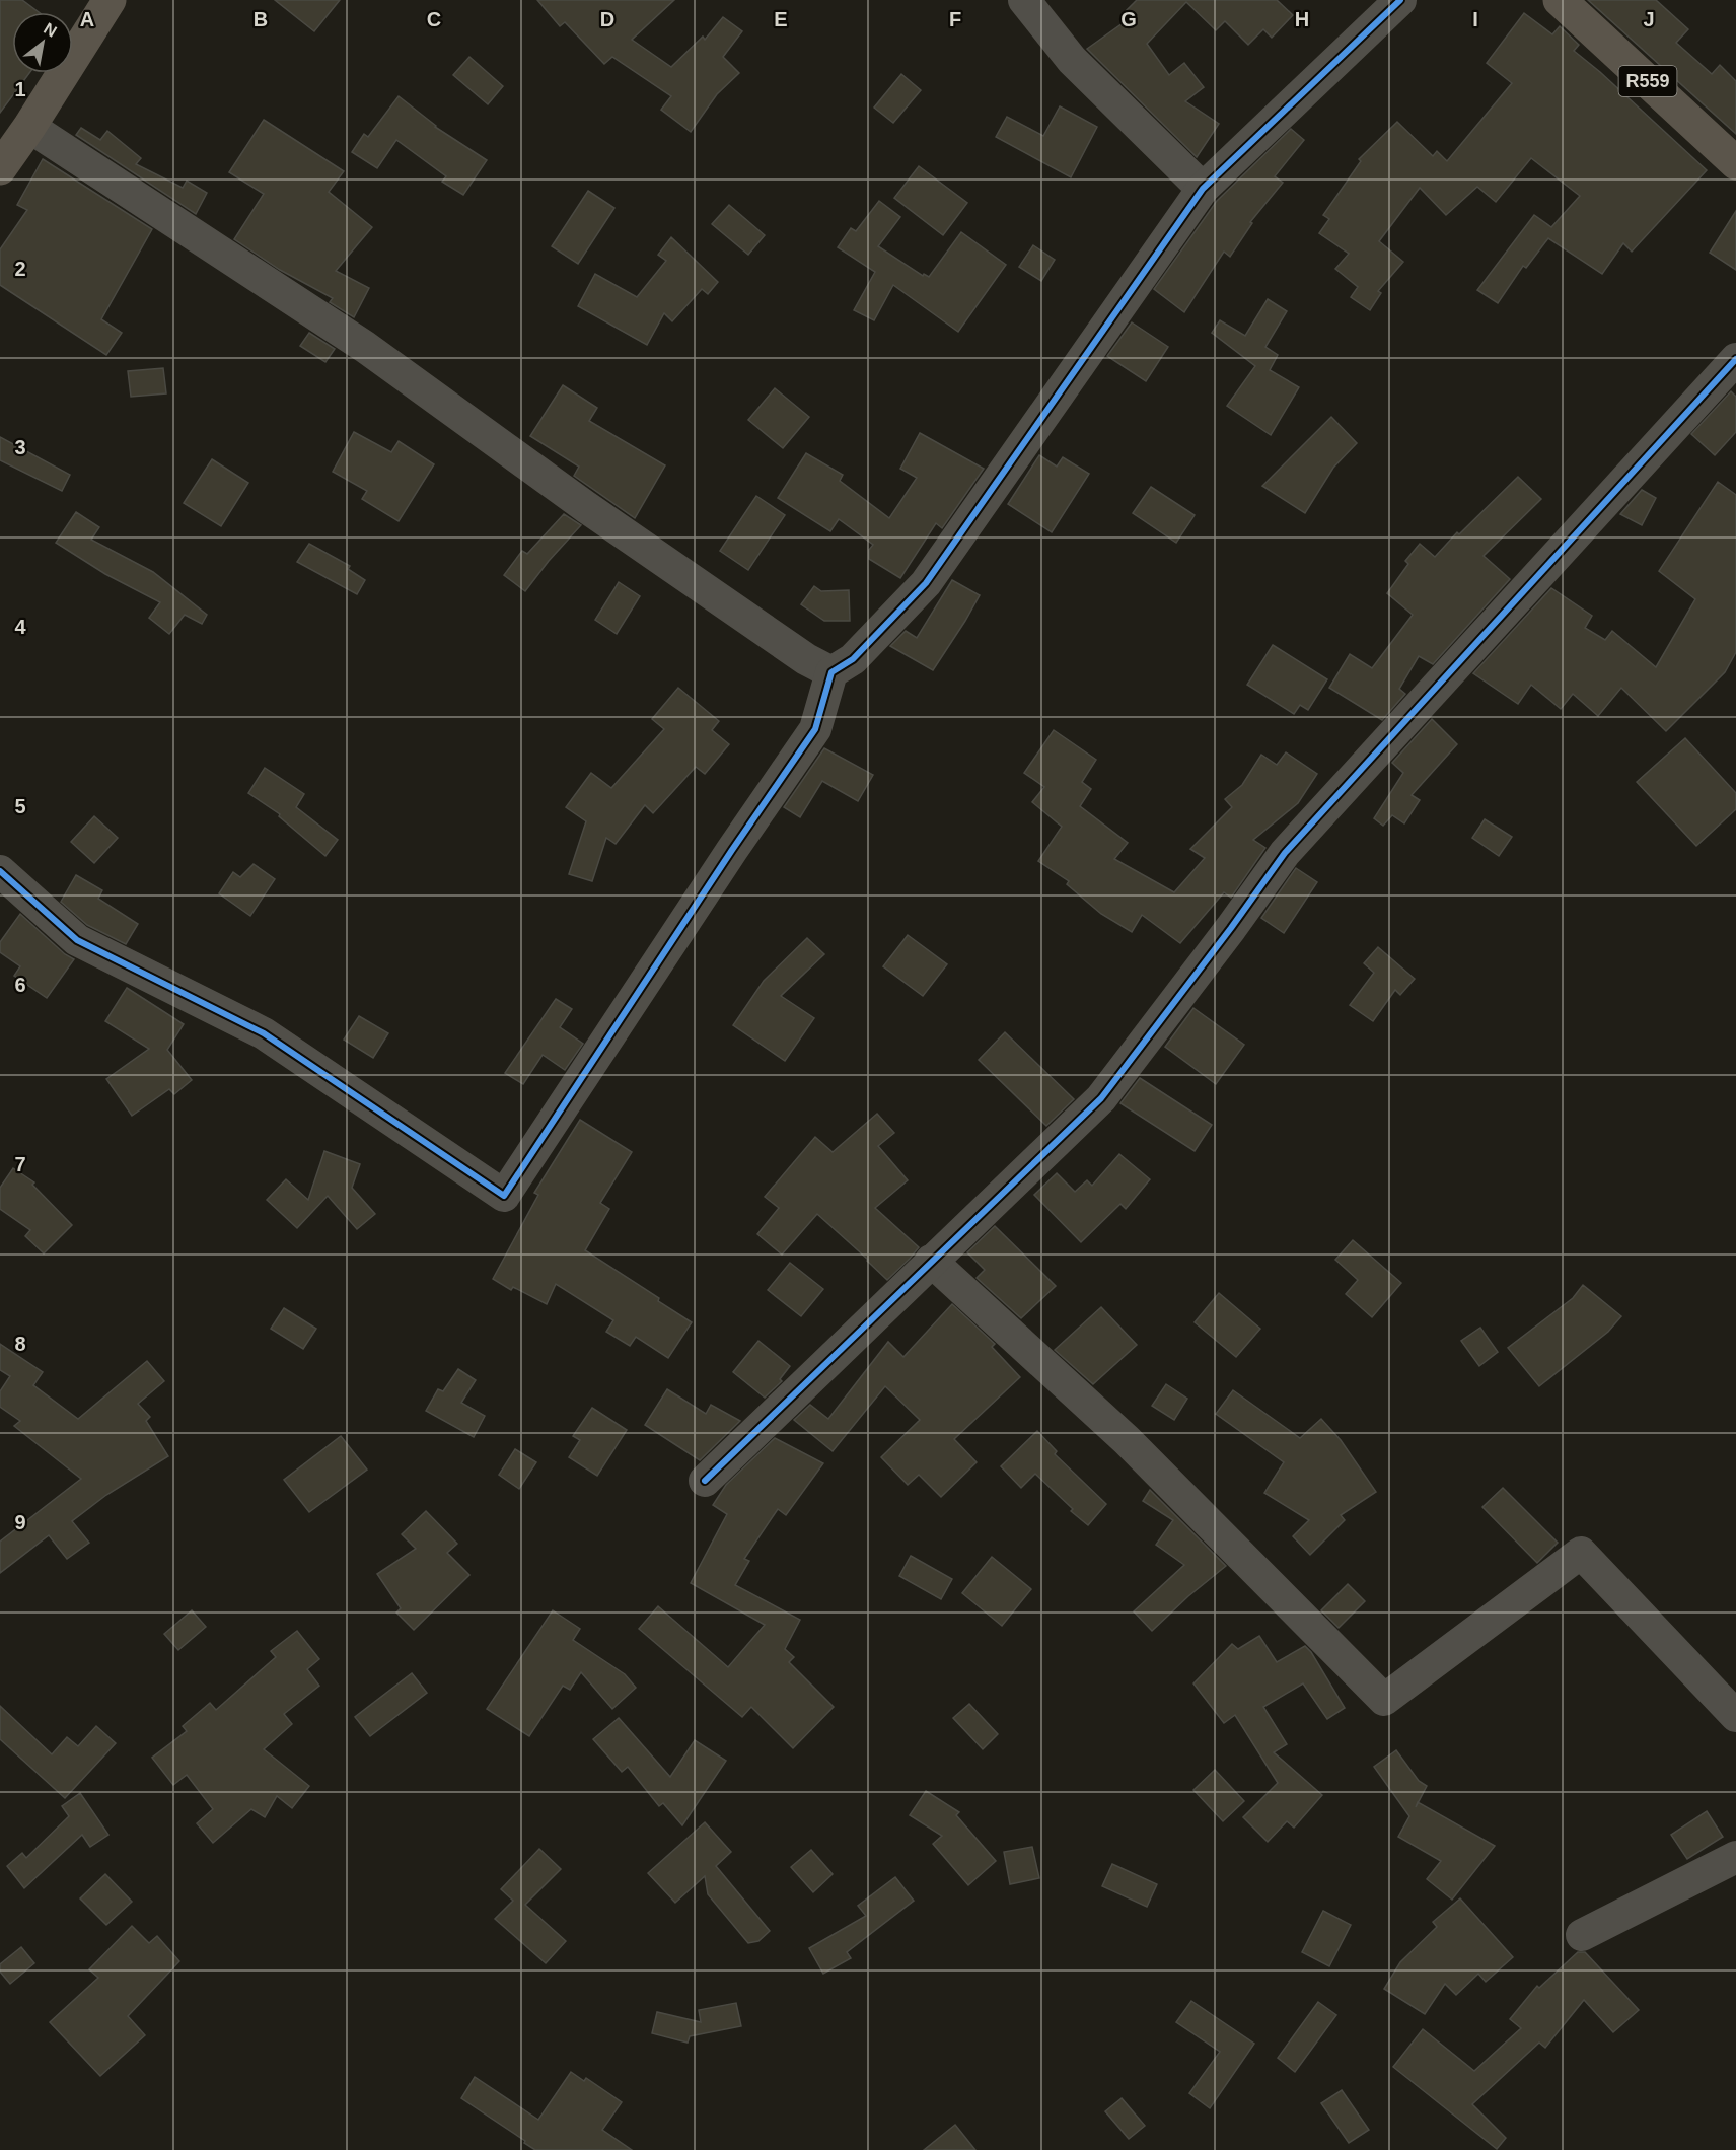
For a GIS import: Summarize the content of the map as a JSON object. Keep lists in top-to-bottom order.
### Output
{
  "streets": {
    "main road": ["R559"]
  },
  "north": "top right",
  "grid": {
    "columns": [
      "A",
      "B",
      "C",
      "D",
      "E",
      "F",
      "G",
      "H",
      "I",
      "J"
    ],
    "rows": [
      "1",
      "2",
      "3",
      "4",
      "5",
      "6",
      "7",
      "8",
      "9"
    ]
  }
}
